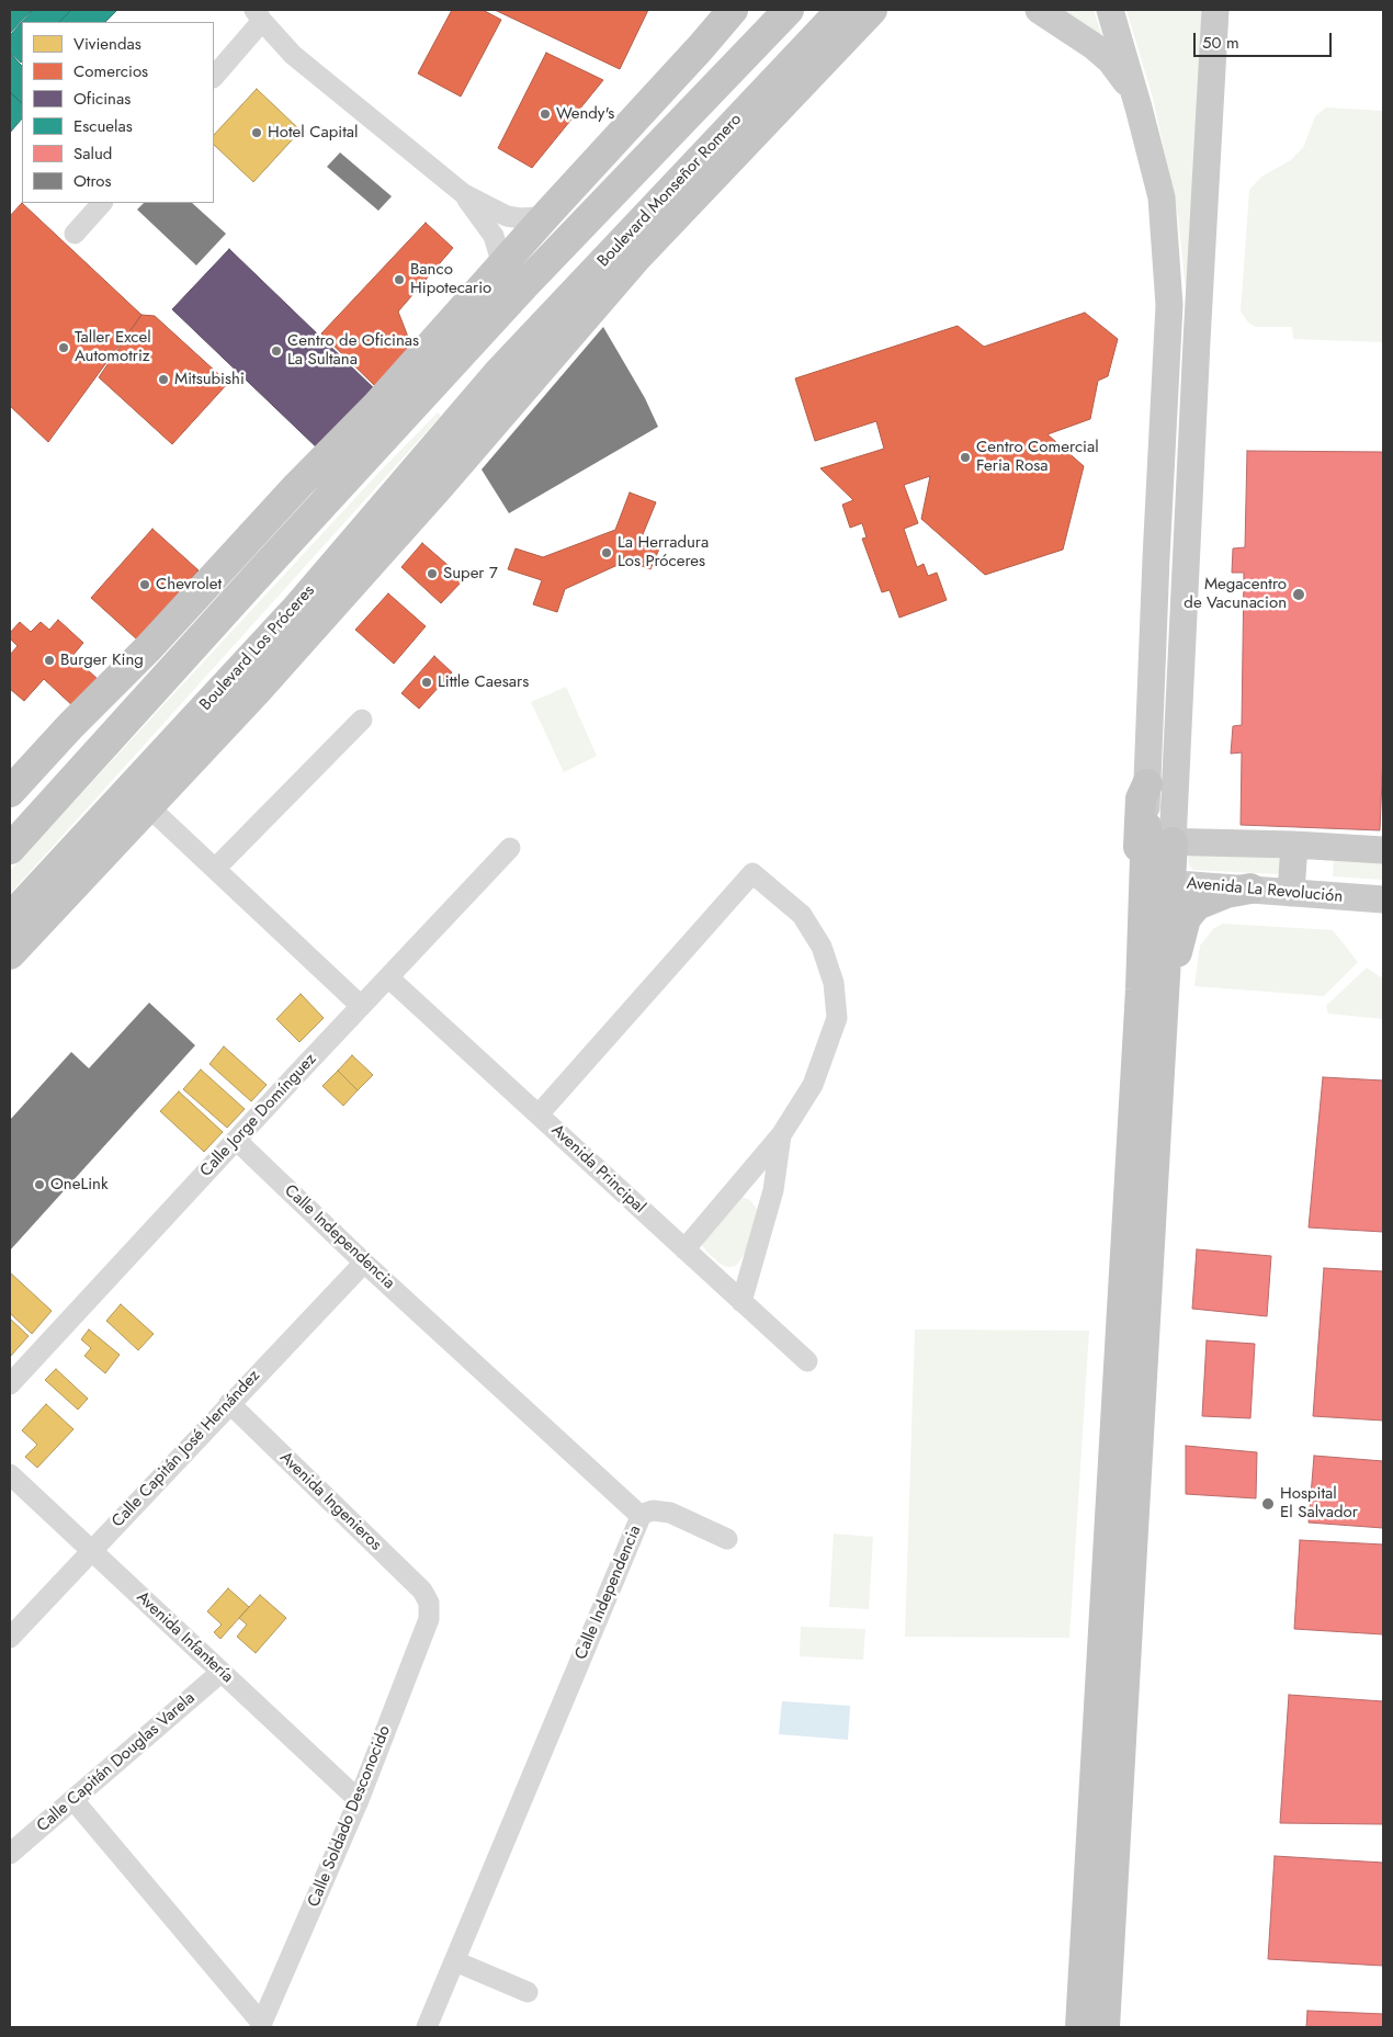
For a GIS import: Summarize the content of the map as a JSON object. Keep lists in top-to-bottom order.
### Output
{
  "streets": {
    "highway": ["Boulevard Monseñor Romero", "Boulevard Los Próceres"],
    "main road": ["Avenida La Revolución"],
    "street": [
      "Calle Jorge Domínguez",
      "Avenida Principal",
      "Calle Independencia",
      "Calle Capitán José Hernández",
      "Avenida Ingenieros",
      "Avenida Infantería",
      "Calle Capitán Douglas Varela",
      "Calle Soldado Desconocido"
    ]
  },
  "crossings": [
    ["Boulevard Monseñor Romero", "Boulevard Los Próceres"],
    ["Calle Jorge Domínguez", "Avenida Principal"],
    ["Calle Jorge Domínguez", "Calle Independencia"],
    ["Calle Independencia", "Calle Capitán José Hernández"],
    ["Calle Capitán José Hernández", "Avenida Ingenieros"],
    ["Calle Capitán José Hernández", "Avenida Infantería"],
    ["Avenida Ingenieros", "Calle Soldado Desconocido"],
    ["Avenida Infantería", "Calle Capitán Douglas Varela"],
    ["Avenida Infantería", "Calle Soldado Desconocido"]
  ],
  "places": [
    "Wendy's",
    "Hotel Capital",
    "Banco Hipotecario",
    "Taller Excel Automotriz",
    "Centro de Oficinas La Sultana",
    "Mitsubishi",
    "Centro Comercial Feria Rosa",
    "La Herradura Los Próceres",
    "Super 7",
    "Chevrolet",
    "Megacentro de Vacunacion",
    "Burger King",
    "Little Caesars",
    "OneLink",
    "Hospital El Salvador"
  ],
  "legend": [
    "Viviendas",
    "Comercios",
    "Oficinas",
    "Escuelas",
    "Salud",
    "Otros"
  ],
  "scale_bar": "50 m"
}
